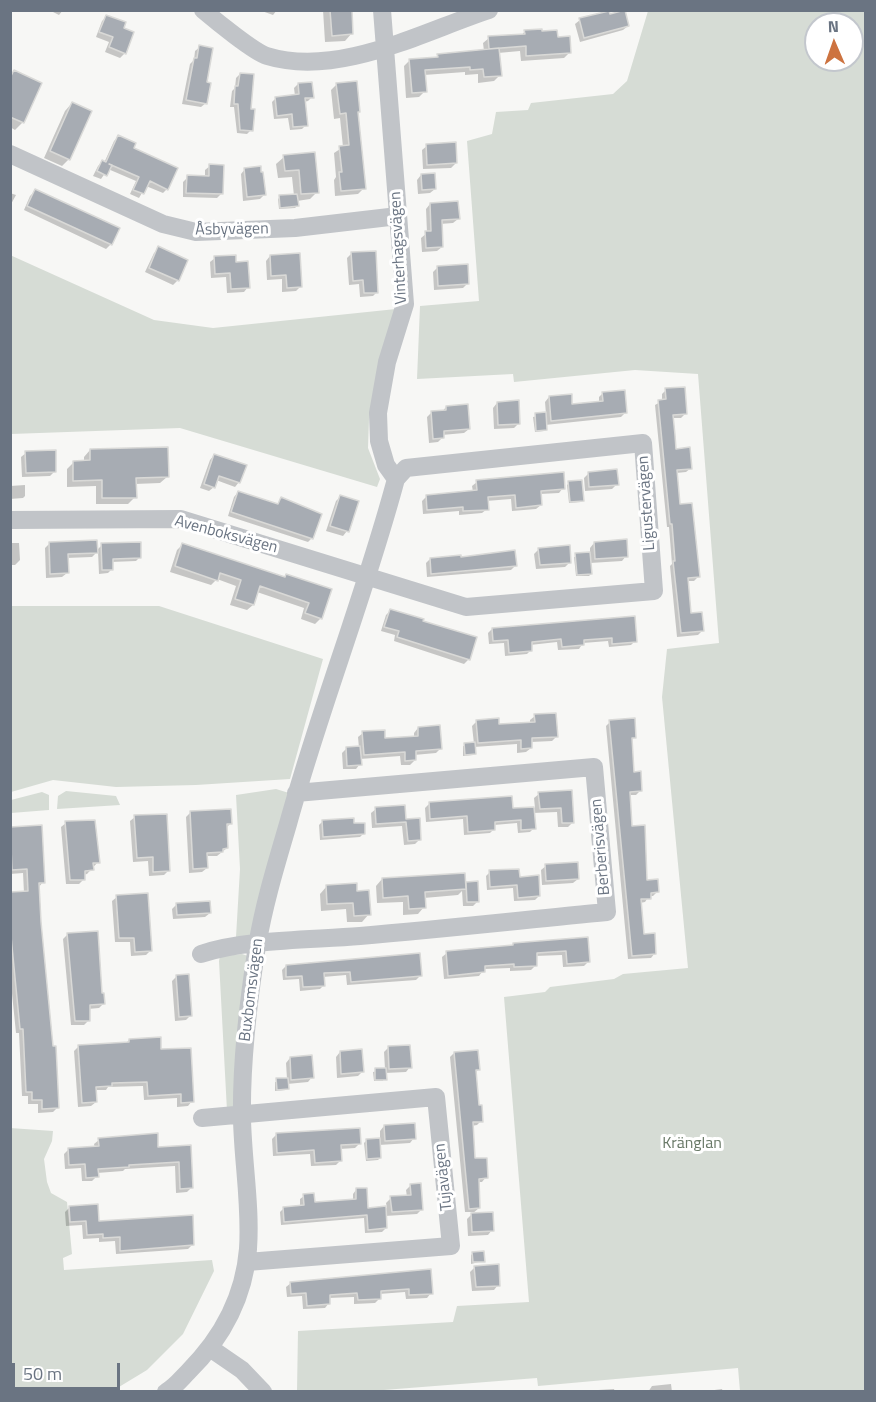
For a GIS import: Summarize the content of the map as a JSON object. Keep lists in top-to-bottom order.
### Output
{
  "streets": {
    "street": [
      "Åsbyvägen",
      "Vinterhagsvägen",
      "Ligustervägen",
      "Avenboksvägen",
      "Berberisvägen",
      "Buxbomsvägen",
      "Tujavägen"
    ]
  },
  "crossings": [
    ["Åsbyvägen", "Vinterhagsvägen"],
    ["Vinterhagsvägen", "Ligustervägen"],
    ["Ligustervägen", "Avenboksvägen"],
    ["Ligustervägen", "Buxbomsvägen"],
    ["Avenboksvägen", "Buxbomsvägen"],
    ["Berberisvägen", "Buxbomsvägen"],
    ["Buxbomsvägen", "Tujavägen"]
  ],
  "parks": ["Kränglan"],
  "scale_bar": "50 m",
  "north": "top"
}
